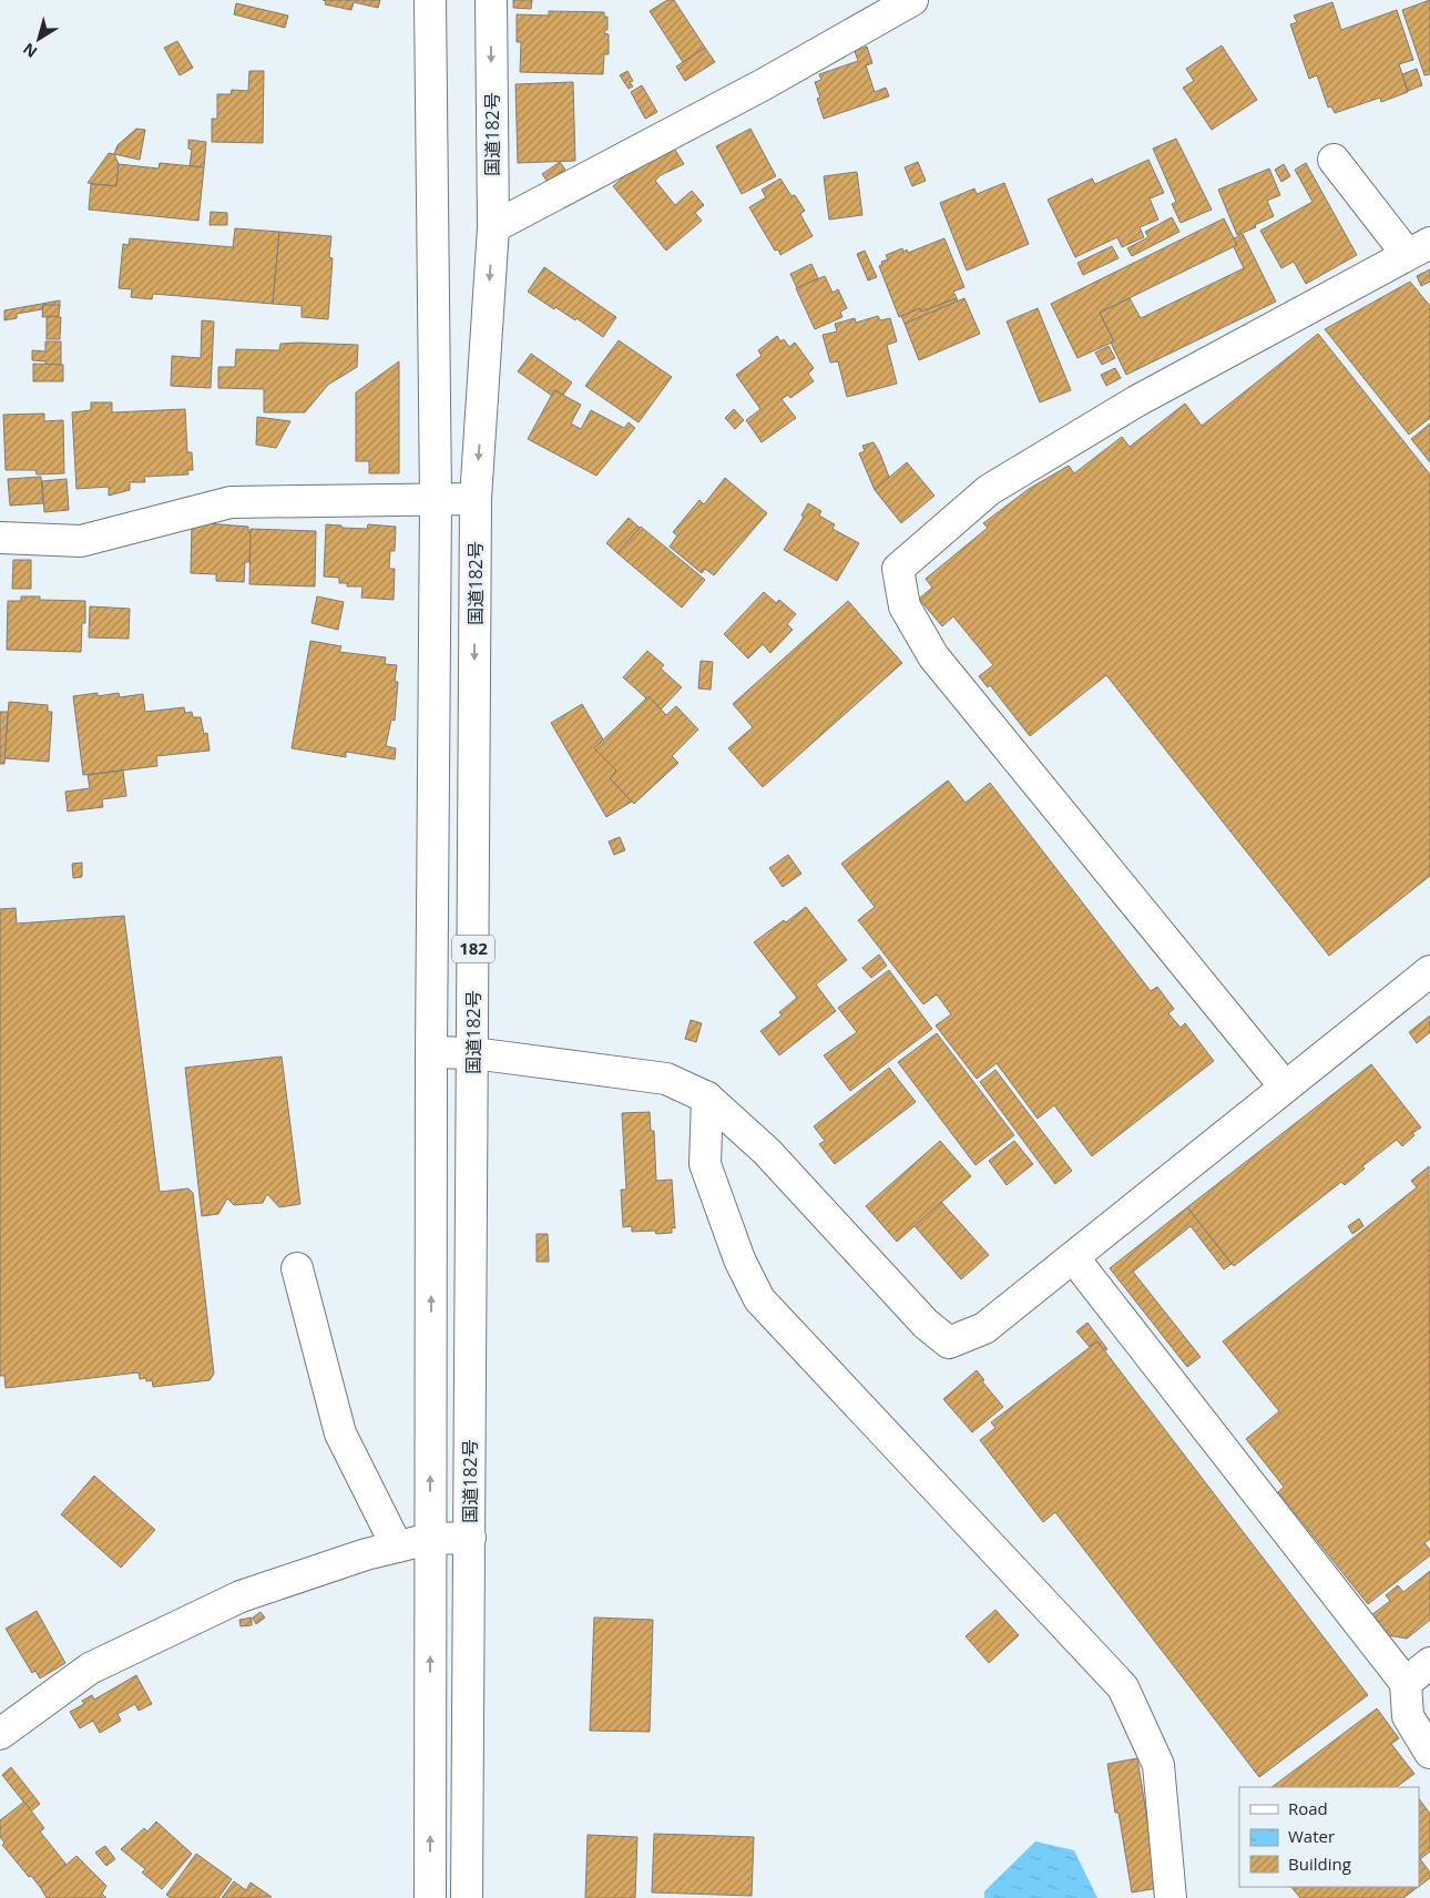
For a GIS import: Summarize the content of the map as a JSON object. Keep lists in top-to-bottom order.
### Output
{
  "streets": {
    "main road": ["国道182号", "182"]
  },
  "legend": ["Road", "Water", "Building"],
  "north": "bottom left"
}
